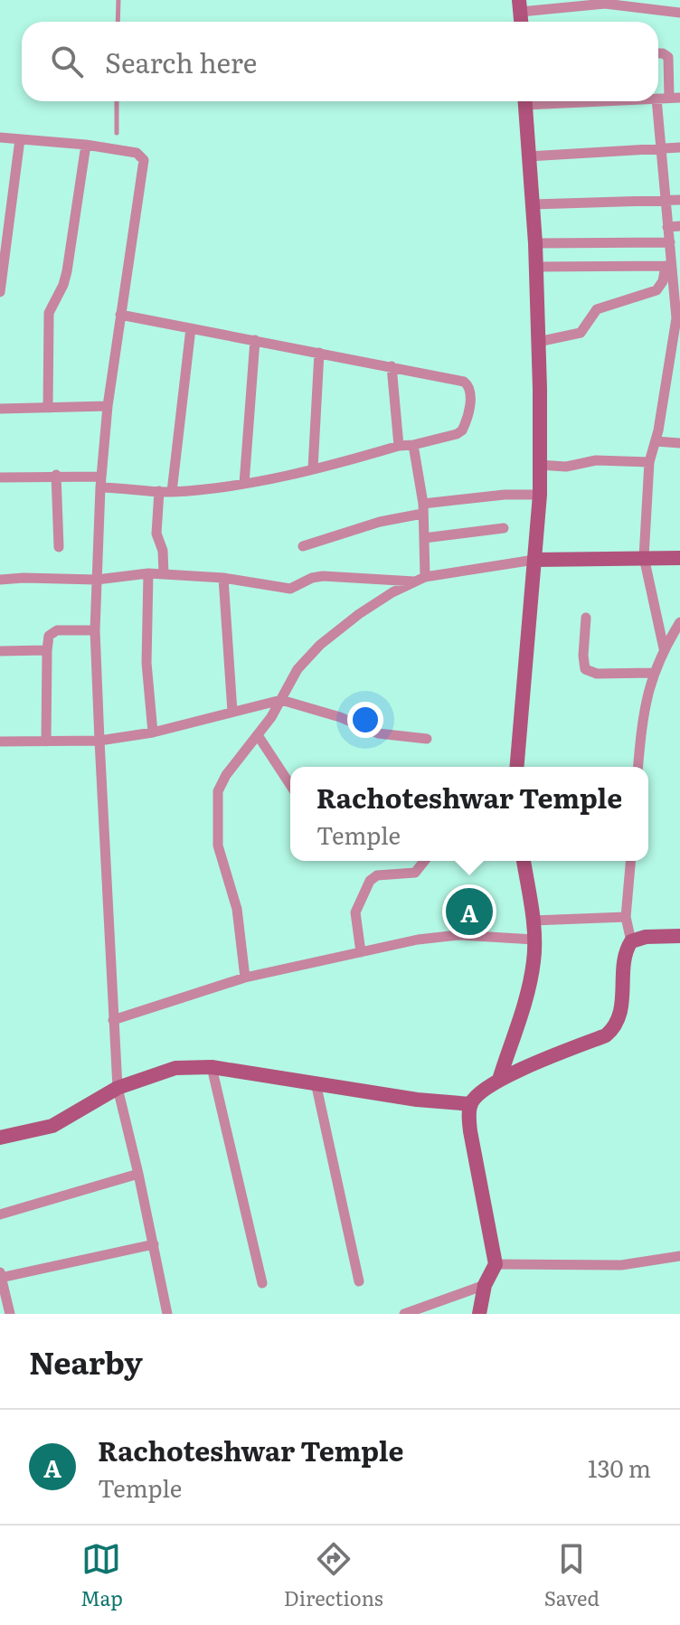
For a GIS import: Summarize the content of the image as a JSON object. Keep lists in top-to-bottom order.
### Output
{
  "page": {
    "search": "Search here",
    "popup": ["Rachoteshwar Temple", "Temple"],
    "pins": "A",
    "heading": "Nearby",
    "list": [
      {
        "mark": "A",
        "name": "Rachoteshwar Temple",
        "note": "Temple",
        "value": "130 m"
      }
    ],
    "nav": ["Map", "Directions", "Saved"]
  }
}
